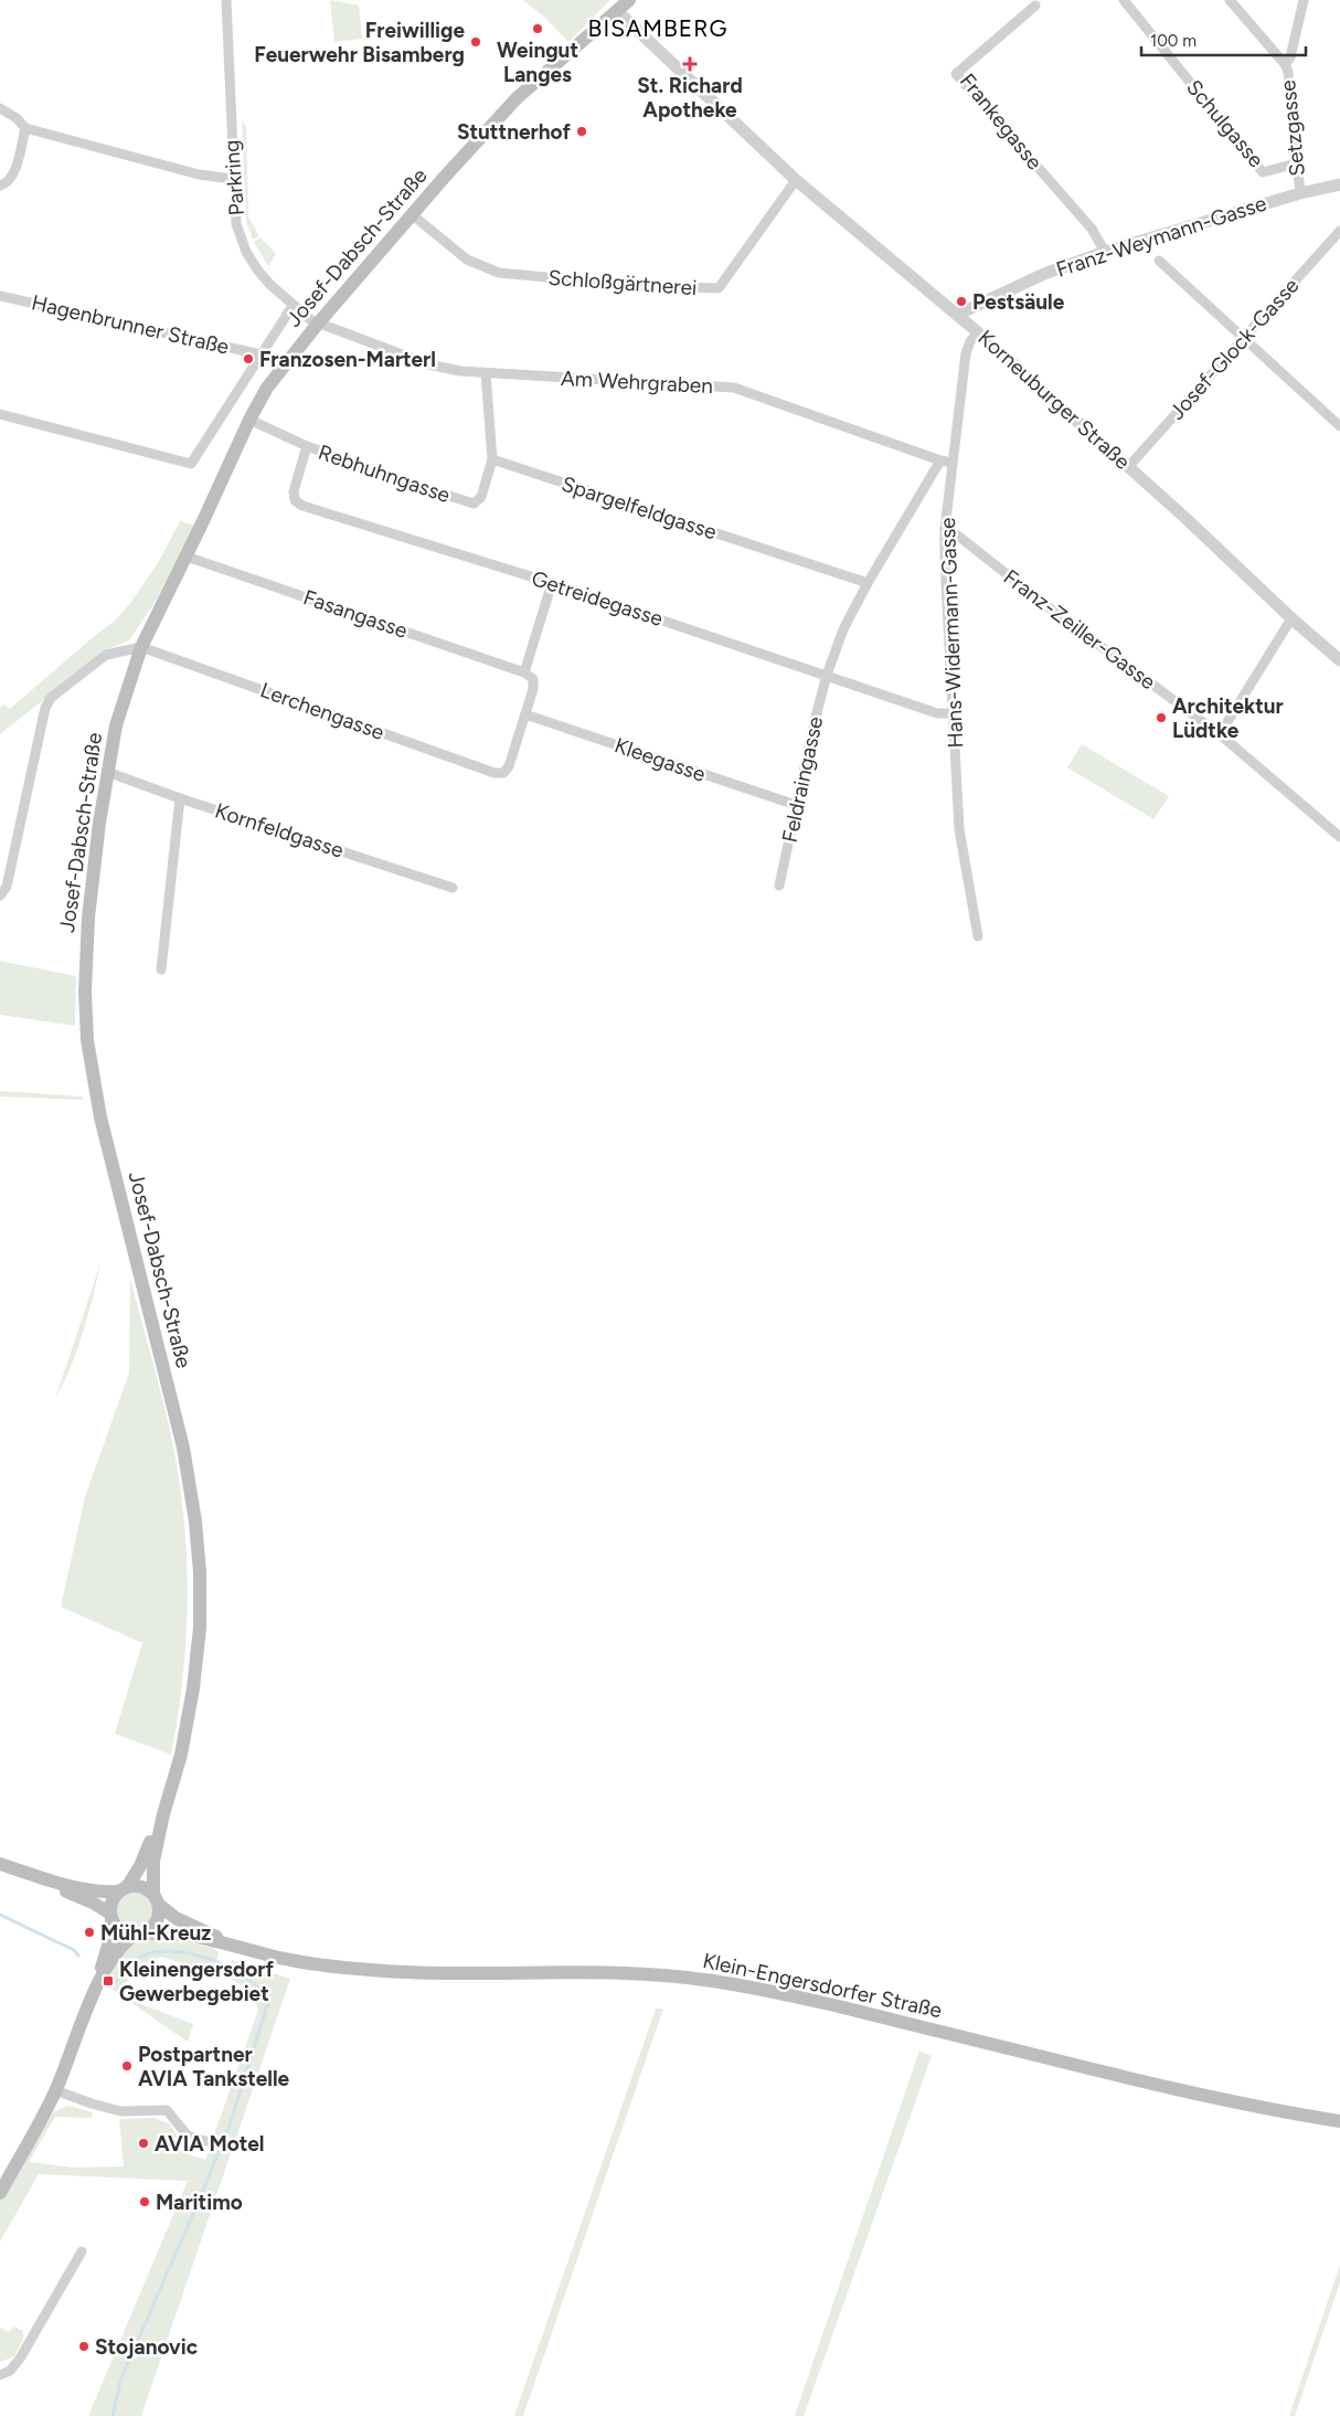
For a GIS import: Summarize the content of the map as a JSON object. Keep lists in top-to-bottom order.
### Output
{
  "streets": {
    "main road": ["Josef-Dabsch-Straße", "Klein-Engersdorfer Straße"],
    "street": [
      "Frankegasse",
      "Schulgasse",
      "Setzgasse",
      "Parkring",
      "Franz-Weymann-Gasse",
      "Schloßgärtnerei",
      "Hagenbrunner Straße",
      "Josef-Glock-Gasse",
      "Am Wehrgraben",
      "Korneuburger Straße",
      "Rebhuhngasse",
      "Spargelfeldgasse",
      "Getreidegasse",
      "Fasangasse",
      "Franz-Zeiller-Gasse",
      "Hans-Widermann-Gasse",
      "Lerchengasse",
      "Kleegasse",
      "Feldraingasse",
      "Kornfeldgasse"
    ]
  },
  "crossings": [
    ["Frankegasse", "Franz-Weymann-Gasse"],
    ["Schulgasse", "Setzgasse"],
    ["Setzgasse", "Franz-Weymann-Gasse"],
    ["Parkring", "Josef-Dabsch-Straße"],
    ["Parkring", "Am Wehrgraben"],
    ["Franz-Weymann-Gasse", "Korneuburger Straße"],
    ["Josef-Dabsch-Straße", "Schloßgärtnerei"],
    ["Josef-Dabsch-Straße", "Am Wehrgraben"],
    ["Josef-Dabsch-Straße", "Korneuburger Straße"],
    ["Josef-Dabsch-Straße", "Rebhuhngasse"],
    ["Josef-Dabsch-Straße", "Fasangasse"],
    ["Josef-Dabsch-Straße", "Lerchengasse"],
    ["Josef-Dabsch-Straße", "Kornfeldgasse"],
    ["Josef-Dabsch-Straße", "Klein-Engersdorfer Straße"],
    ["Schloßgärtnerei", "Korneuburger Straße"],
    ["Josef-Glock-Gasse", "Korneuburger Straße"],
    ["Am Wehrgraben", "Hans-Widermann-Gasse"],
    ["Korneuburger Straße", "Hans-Widermann-Gasse"],
    ["Rebhuhngasse", "Spargelfeldgasse"],
    ["Rebhuhngasse", "Getreidegasse"],
    ["Getreidegasse", "Hans-Widermann-Gasse"],
    ["Getreidegasse", "Feldraingasse"],
    ["Franz-Zeiller-Gasse", "Hans-Widermann-Gasse"],
    ["Lerchengasse", "Kleegasse"],
    ["Kleegasse", "Feldraingasse"]
  ],
  "districts": ["BISAMBERG"],
  "places": {
    "other": [
      "Weingut Langes",
      "Freiwillige Feuerwehr Bisamberg",
      "Stuttnerhof",
      "Pestsäule",
      "Franzosen-Marterl",
      "Architektur Lüdtke",
      "Mühl-Kreuz",
      "Postpartner AVIA Tankstelle",
      "AVIA Motel",
      "Maritimo",
      "Stojanovic"
    ],
    "health": ["St. Richard Apotheke"],
    "transit": ["Kleinengersdorf Gewerbegebiet"]
  },
  "scale_bar": "100 m"
}
